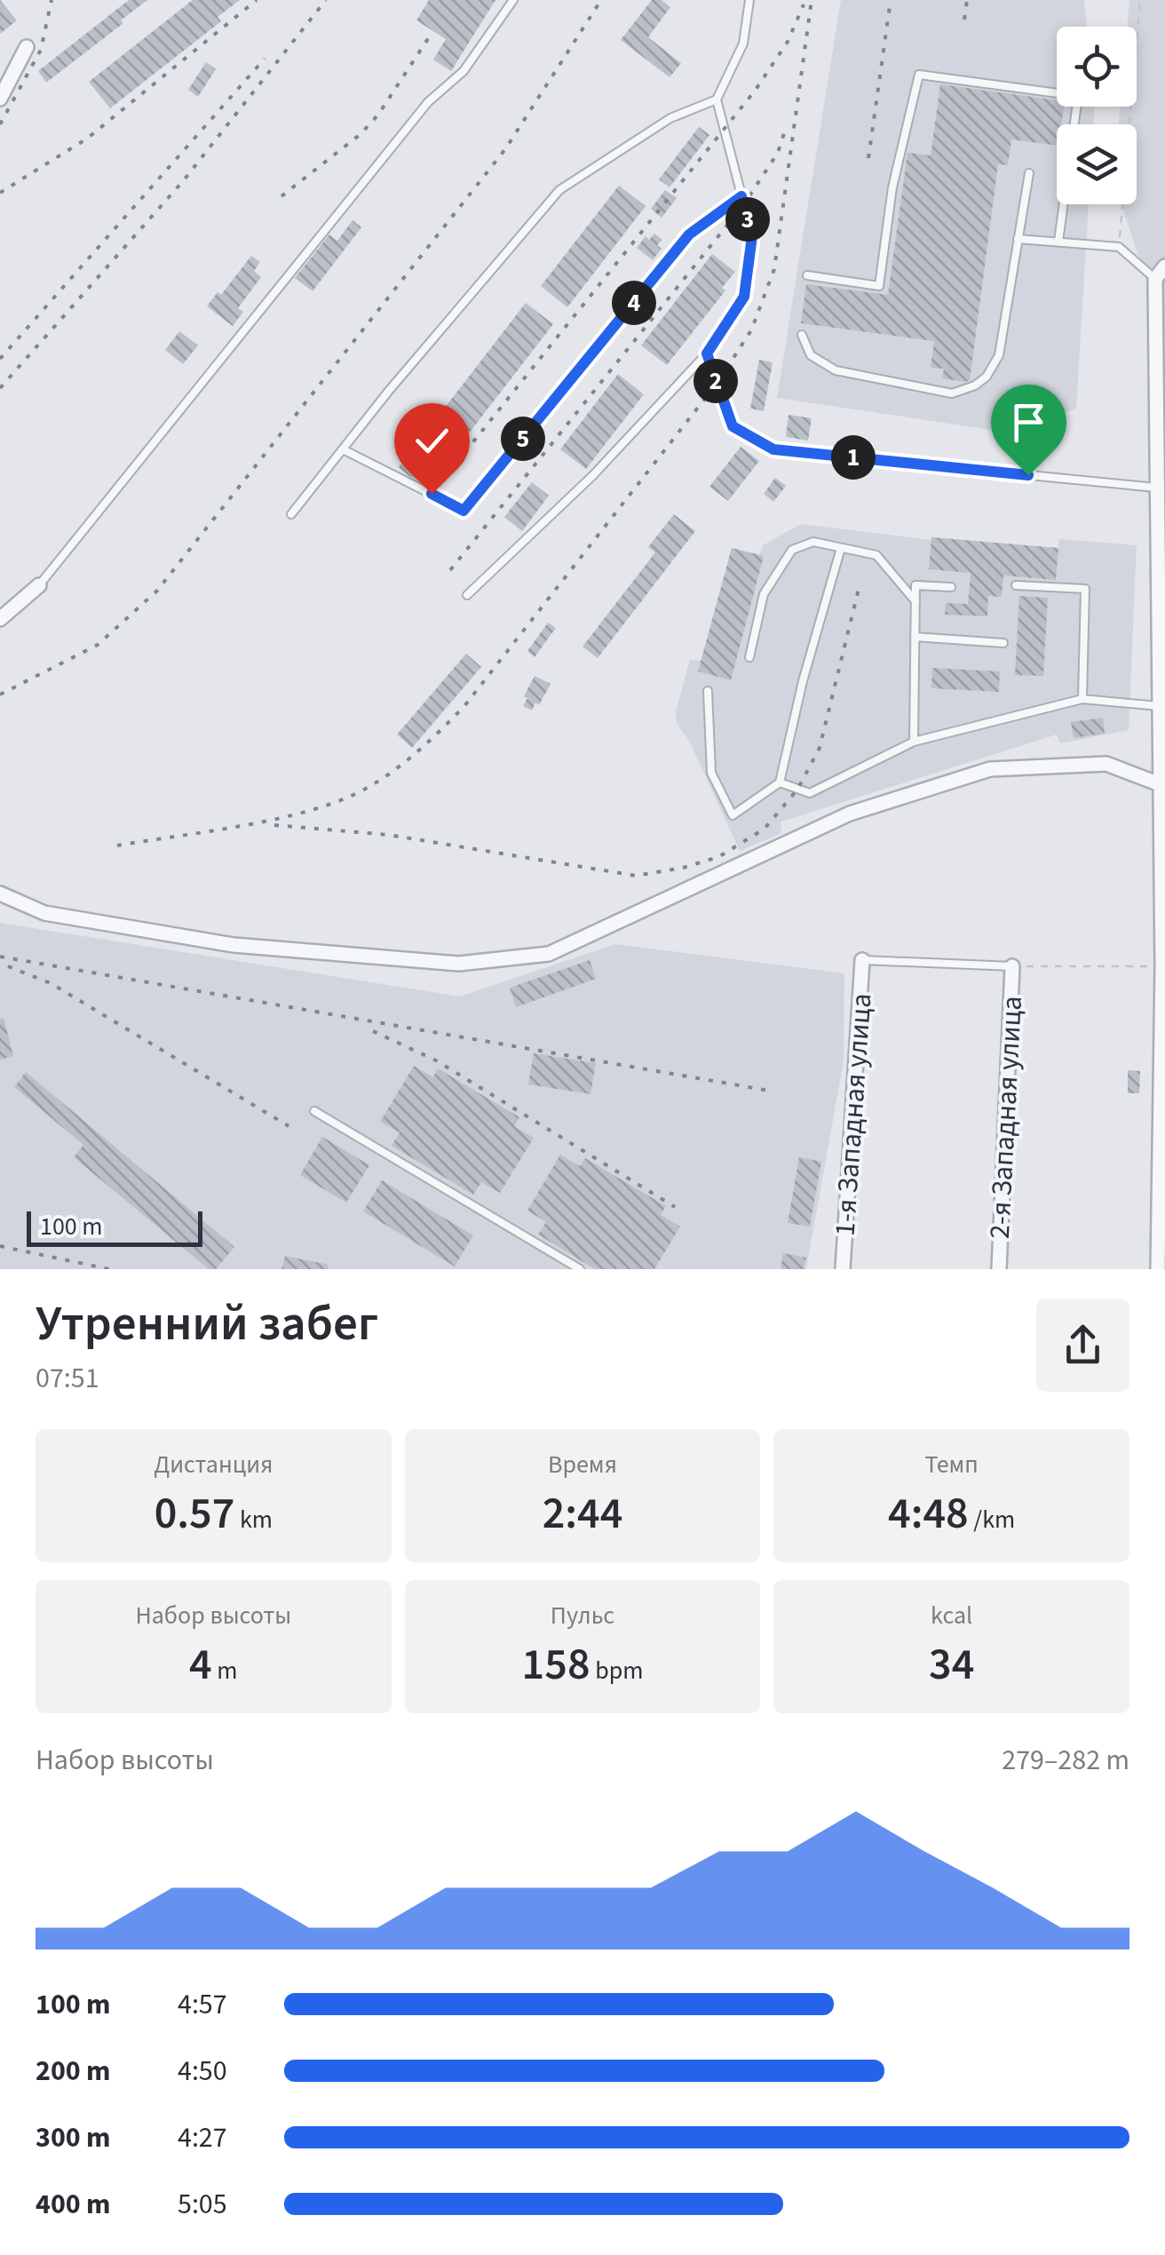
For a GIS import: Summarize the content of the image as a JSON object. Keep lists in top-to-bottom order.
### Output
{
  "streets": {
    "street": ["1-я Западная улица", "2-я Западная улица"]
  },
  "scale_bar": "100 m",
  "page": {
    "pins": [
      "3",
      "4",
      "2",
      "5",
      "1"
    ],
    "scale": "100 m",
    "heading": ["Утренний забег", "07:51"],
    "stats": [
      ["Дистанция", "0.57 km"],
      ["Время", "2:44"],
      ["Темп", "4:48 /km"],
      ["Набор высоты", "4 m"],
      ["Пульс", "158 bpm"],
      ["kcal", "34"]
    ],
    "chart": ["Набор высоты", "279–282 m"],
    "list": [
      {
        "name": "100 m",
        "note": "4:57"
      },
      {
        "name": "200 m",
        "note": "4:50"
      },
      {
        "name": "300 m",
        "note": "4:27"
      },
      {
        "name": "400 m",
        "note": "5:05"
      }
    ]
  }
}
